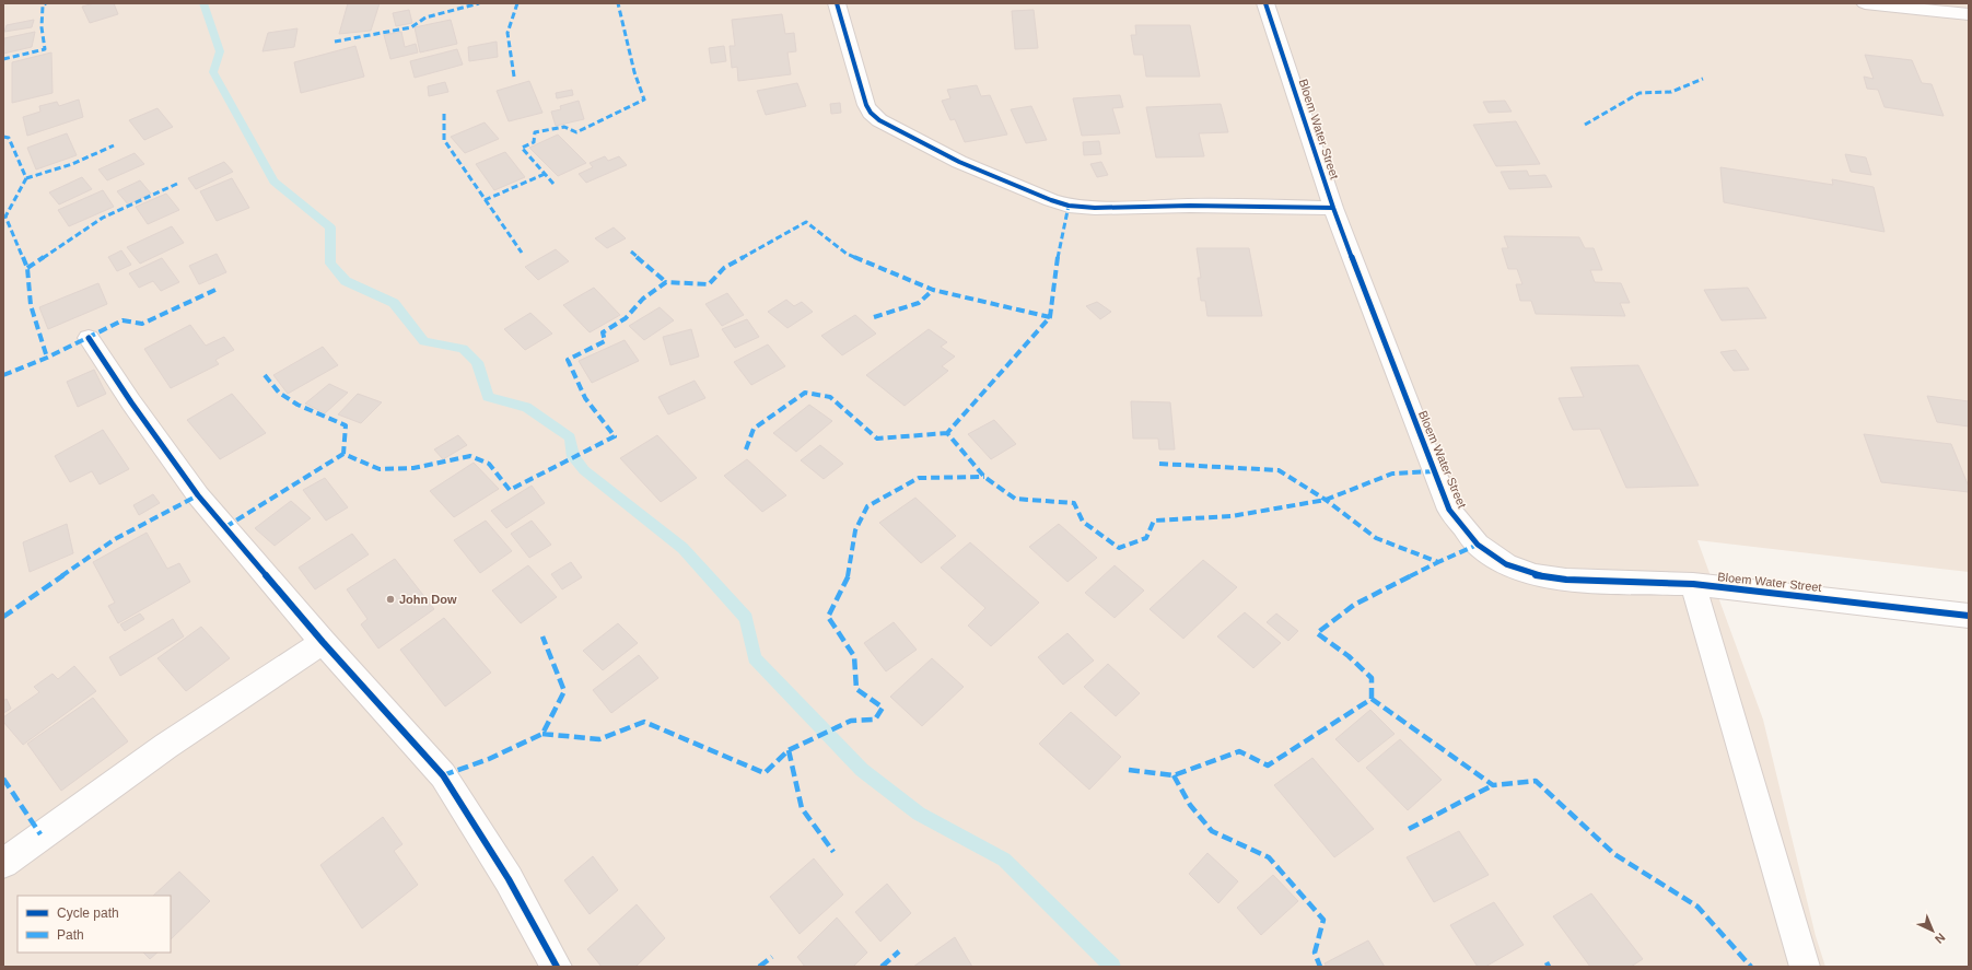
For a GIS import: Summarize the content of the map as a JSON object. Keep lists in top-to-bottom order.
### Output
{
  "streets": {
    "street": ["Bloem Water Street"]
  },
  "places": ["John Dow"],
  "legend": ["Cycle path", "Path"],
  "north": "bottom right"
}
